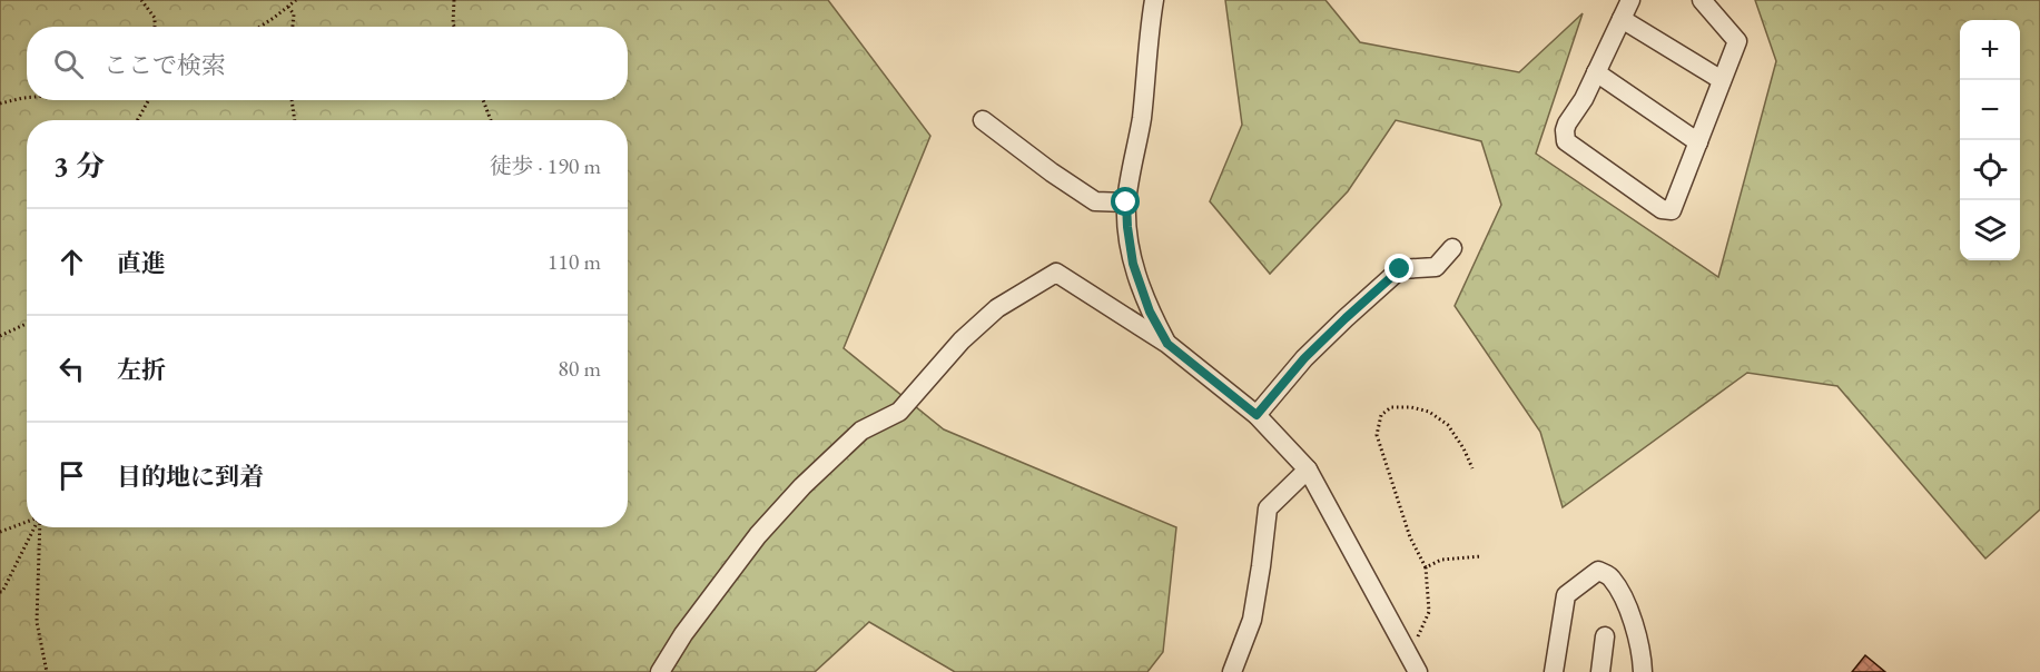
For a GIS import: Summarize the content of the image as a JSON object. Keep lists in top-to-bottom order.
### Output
{
  "page": {
    "map_buttons": ["+", "−"],
    "search": "ここで検索",
    "heading": ["3 分", "徒歩 · 190 m"],
    "list": [
      ["直進", "110 m"],
      ["左折", "80 m"],
      "目的地に到着"
    ]
  }
}
